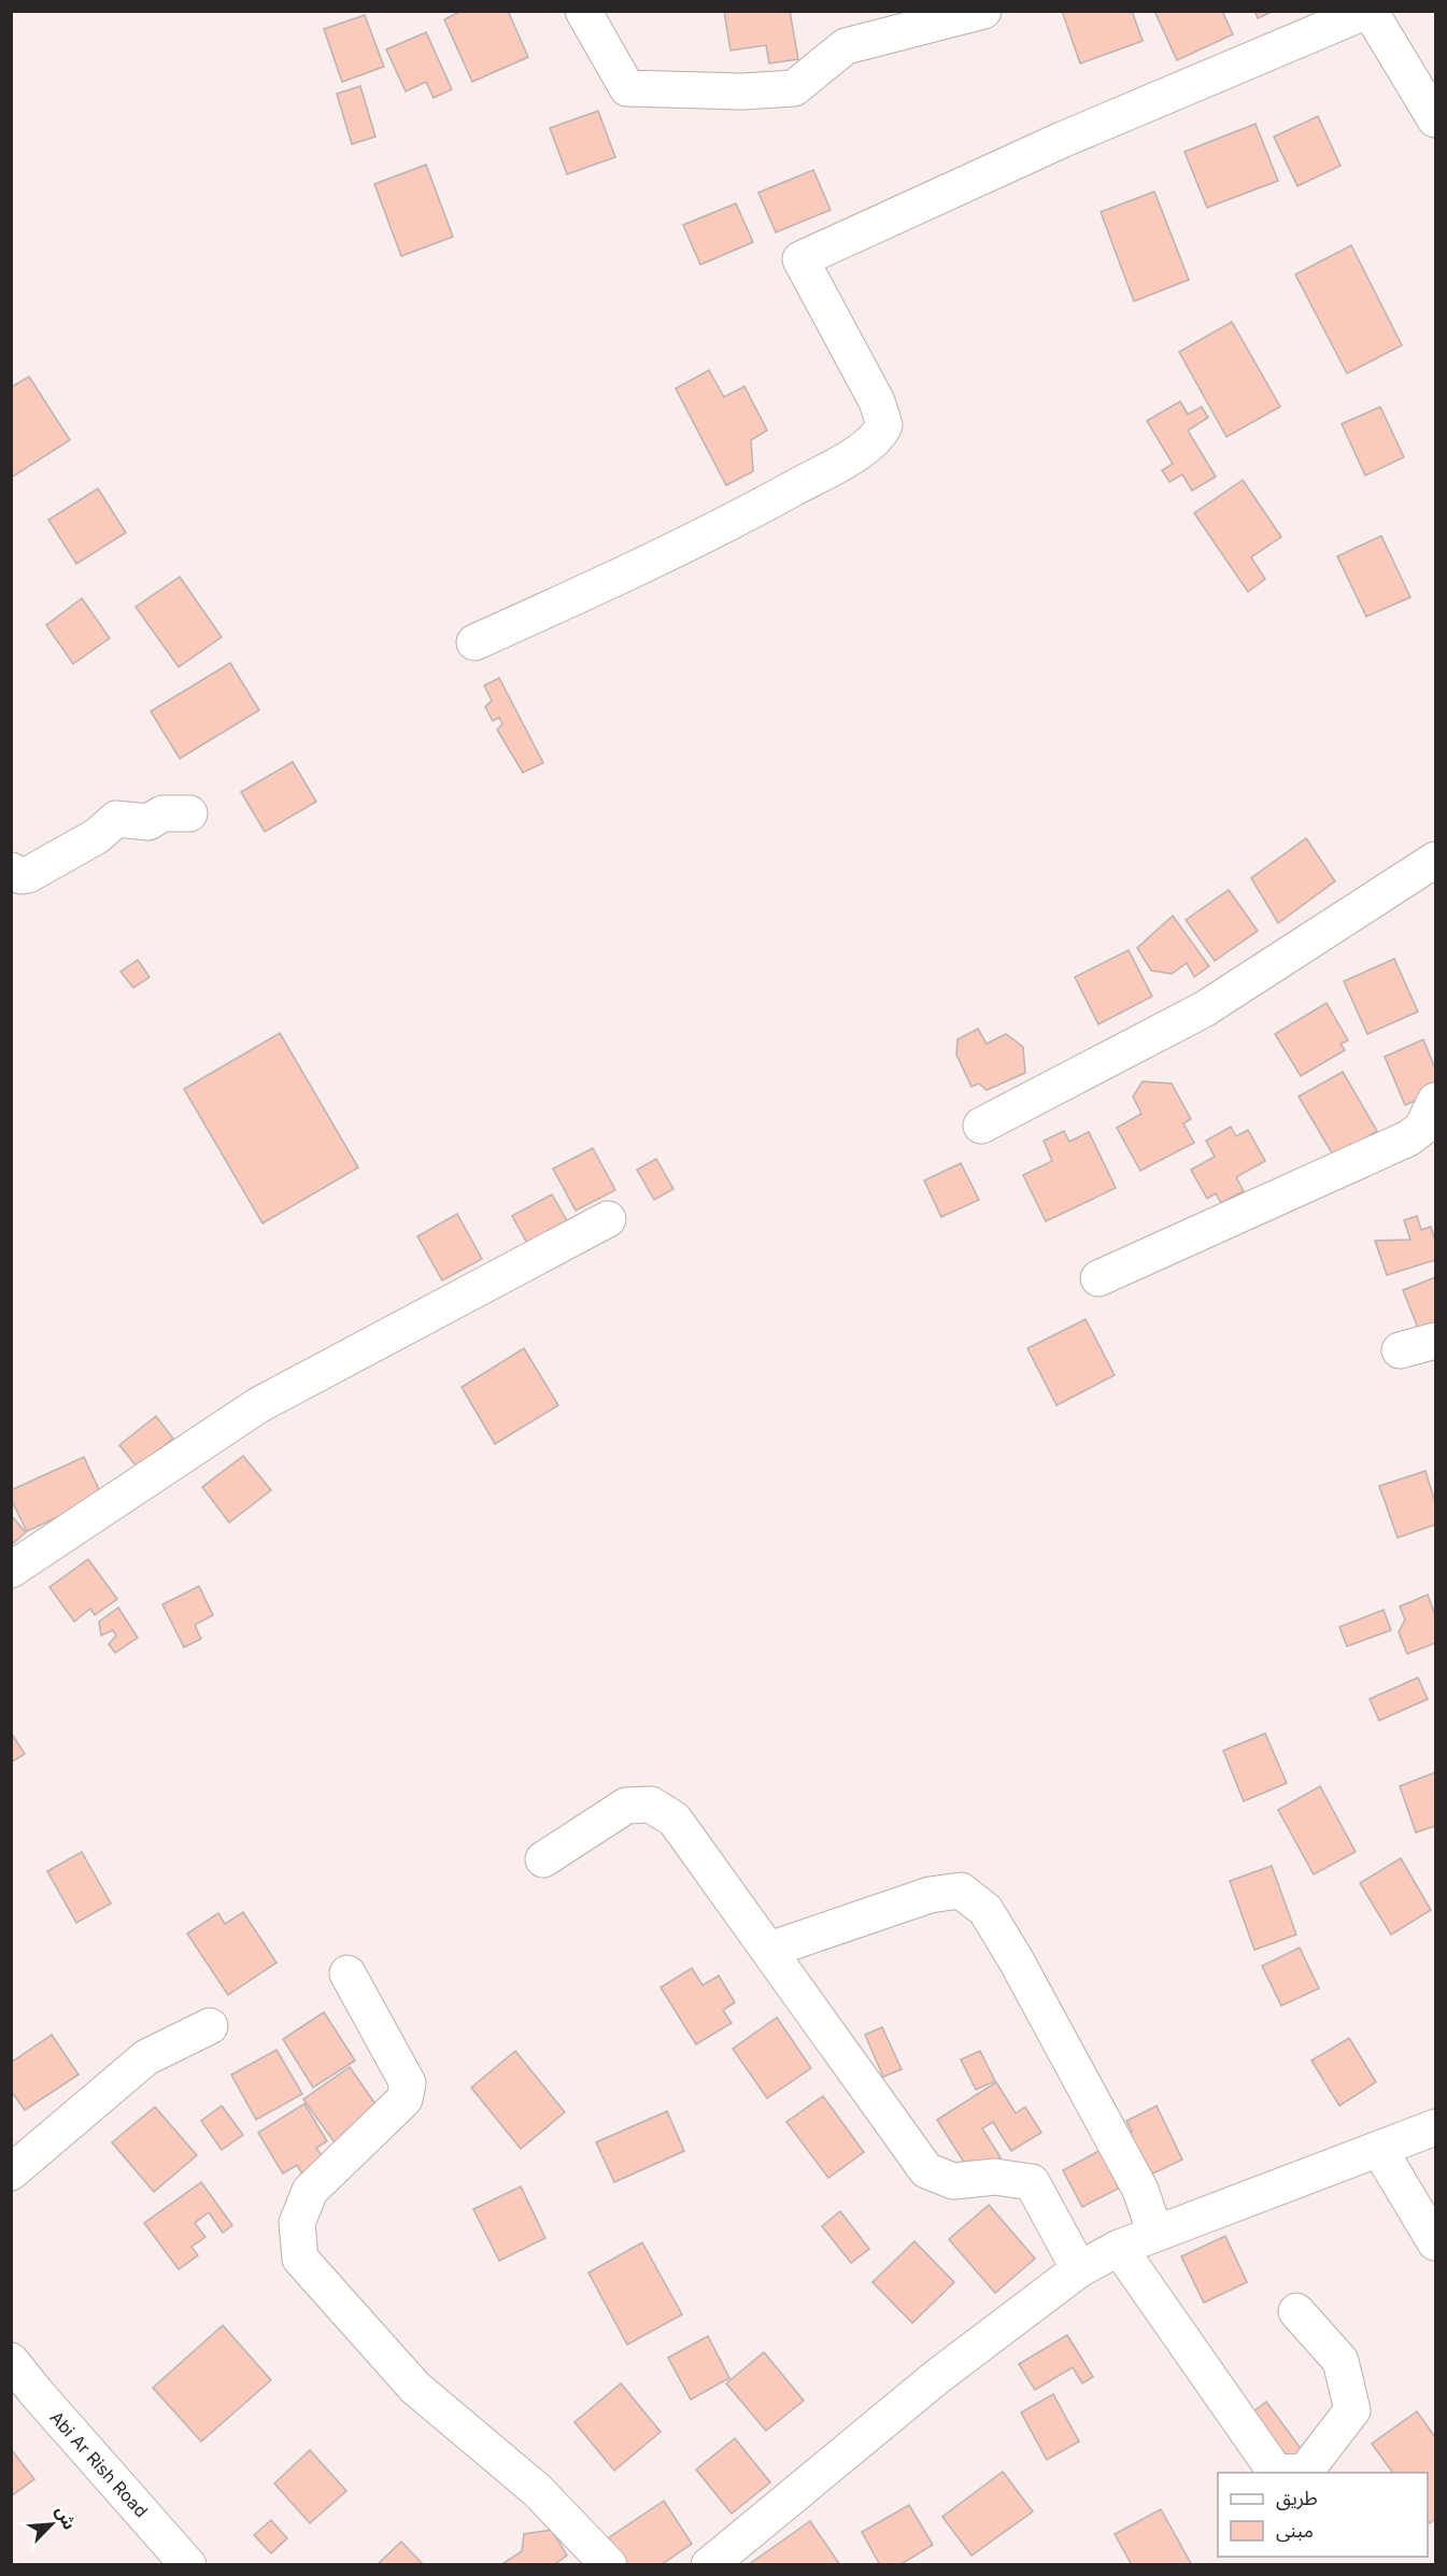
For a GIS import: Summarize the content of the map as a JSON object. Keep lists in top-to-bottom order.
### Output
{
  "streets": {
    "street": ["Abi Ar Rish Road"]
  },
  "legend": ["طريق", "مبنى"],
  "north": "top right"
}
